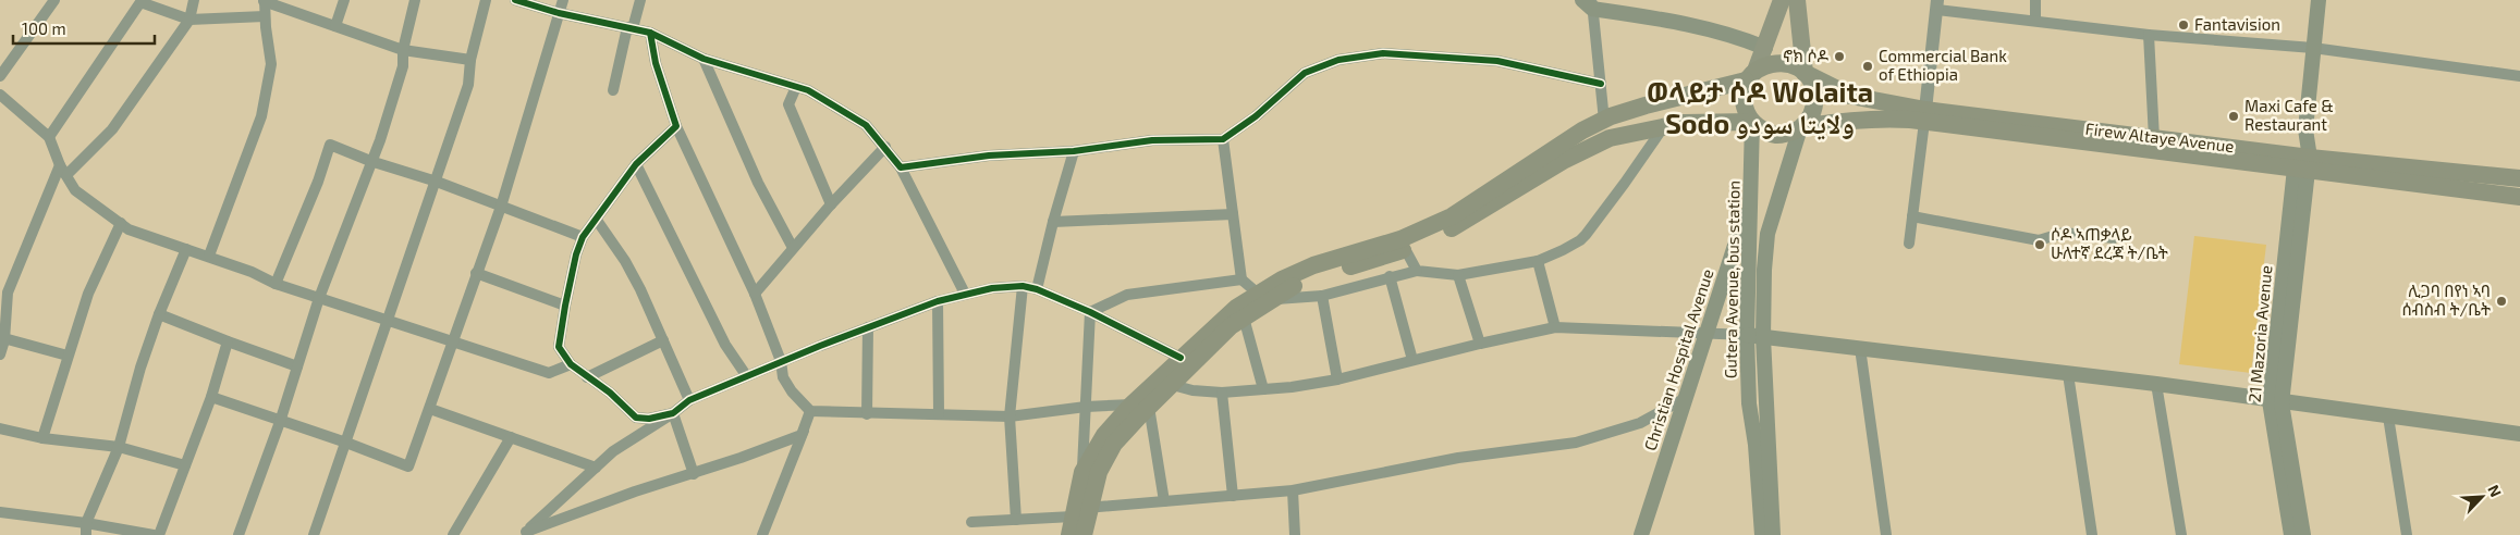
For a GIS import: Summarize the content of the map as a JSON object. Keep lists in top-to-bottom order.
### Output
{
  "streets": {
    "highway": ["Firew Altaye Avenue"],
    "main road": ["Gutera Avenue, bus station", "21 Mazoria Avenue", "Christian Hospital Avenue"]
  },
  "crossings": [
    ["Firew Altaye Avenue", "Gutera Avenue, bus station"],
    ["Firew Altaye Avenue", "21 Mazoria Avenue"],
    ["Gutera Avenue, bus station", "Christian Hospital Avenue"]
  ],
  "districts": ["ወላይታ ሶዶ Wolaita Sodo ولايتا سودو"],
  "places": [
    "Fantavision",
    "ኖክ ሶዶ",
    "Commercial Bank of Ethiopia",
    "Maxi Cafe & Restaurant",
    "ሶዶ ኣጠቃላይ ሁለተኛ ደረጃ ት/ቤት",
    "ሊጋባ በየነ ኣባ ሰብስብ ት/ቤት"
  ],
  "scale_bar": "100 m",
  "north": "top right"
}
